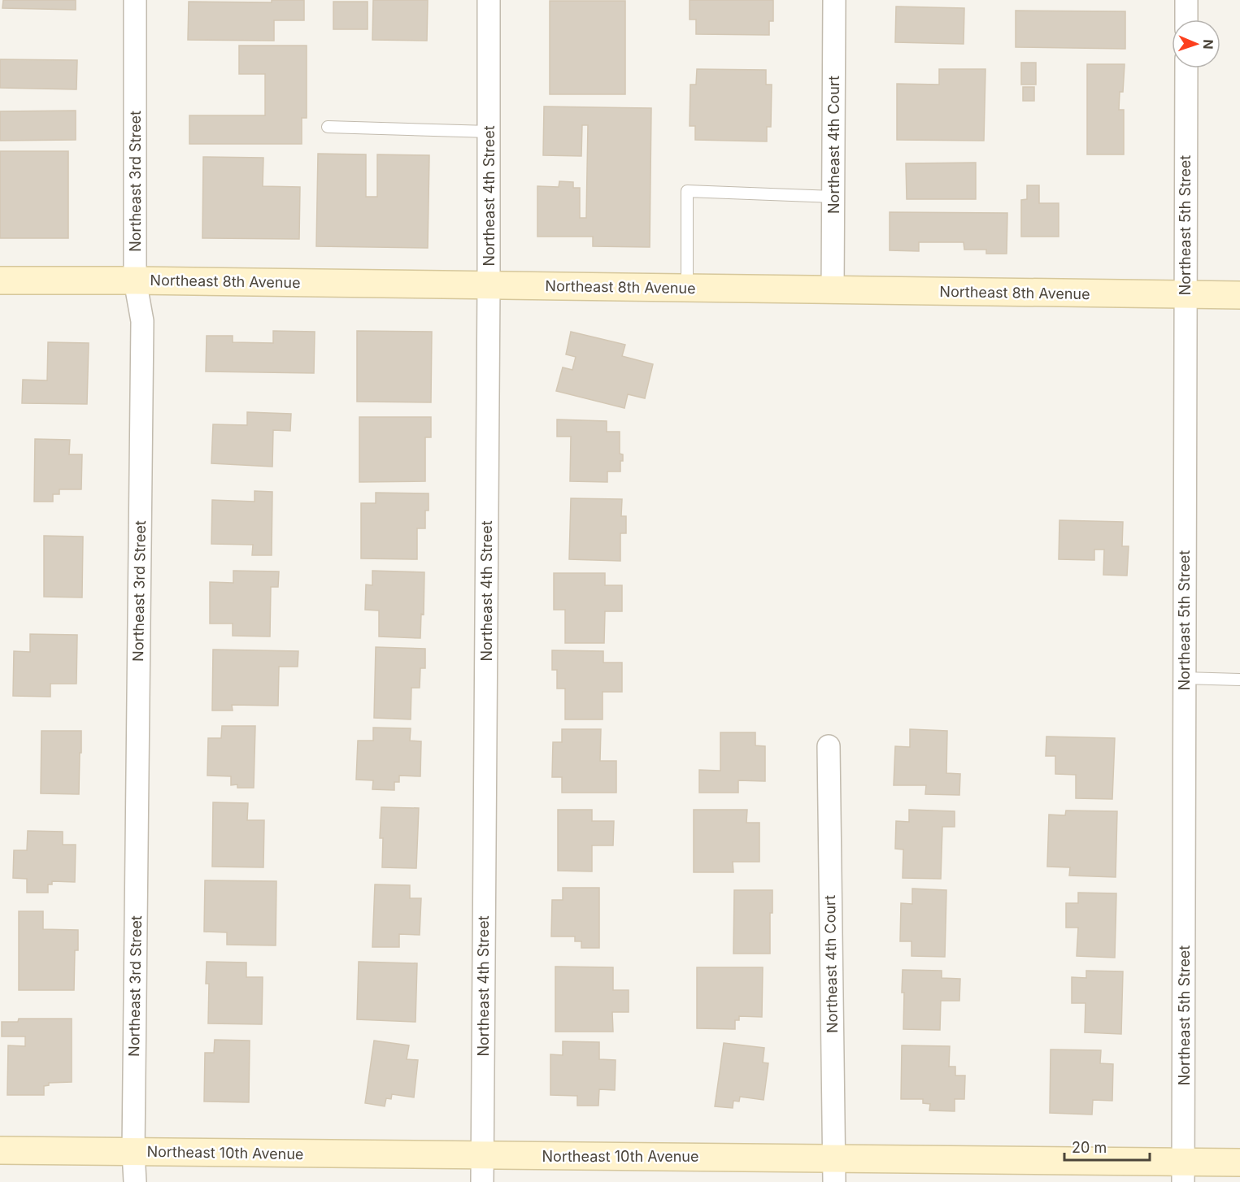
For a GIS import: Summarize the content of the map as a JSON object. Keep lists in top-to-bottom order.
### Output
{
  "streets": {
    "street": [
      "Northeast 4th Court",
      "Northeast 3rd Street",
      "Northeast 4th Street",
      "Northeast 5th Street",
      "Northeast 8th Avenue",
      "Northeast 10th Avenue"
    ]
  },
  "crossings": [
    ["Northeast 4th Court", "Northeast 8th Avenue"],
    ["Northeast 4th Court", "Northeast 10th Avenue"],
    ["Northeast 3rd Street", "Northeast 8th Avenue"],
    ["Northeast 3rd Street", "Northeast 10th Avenue"],
    ["Northeast 4th Street", "Northeast 8th Avenue"],
    ["Northeast 4th Street", "Northeast 10th Avenue"],
    ["Northeast 5th Street", "Northeast 8th Avenue"],
    ["Northeast 5th Street", "Northeast 10th Avenue"]
  ],
  "scale_bar": "20 m",
  "north": "right"
}
